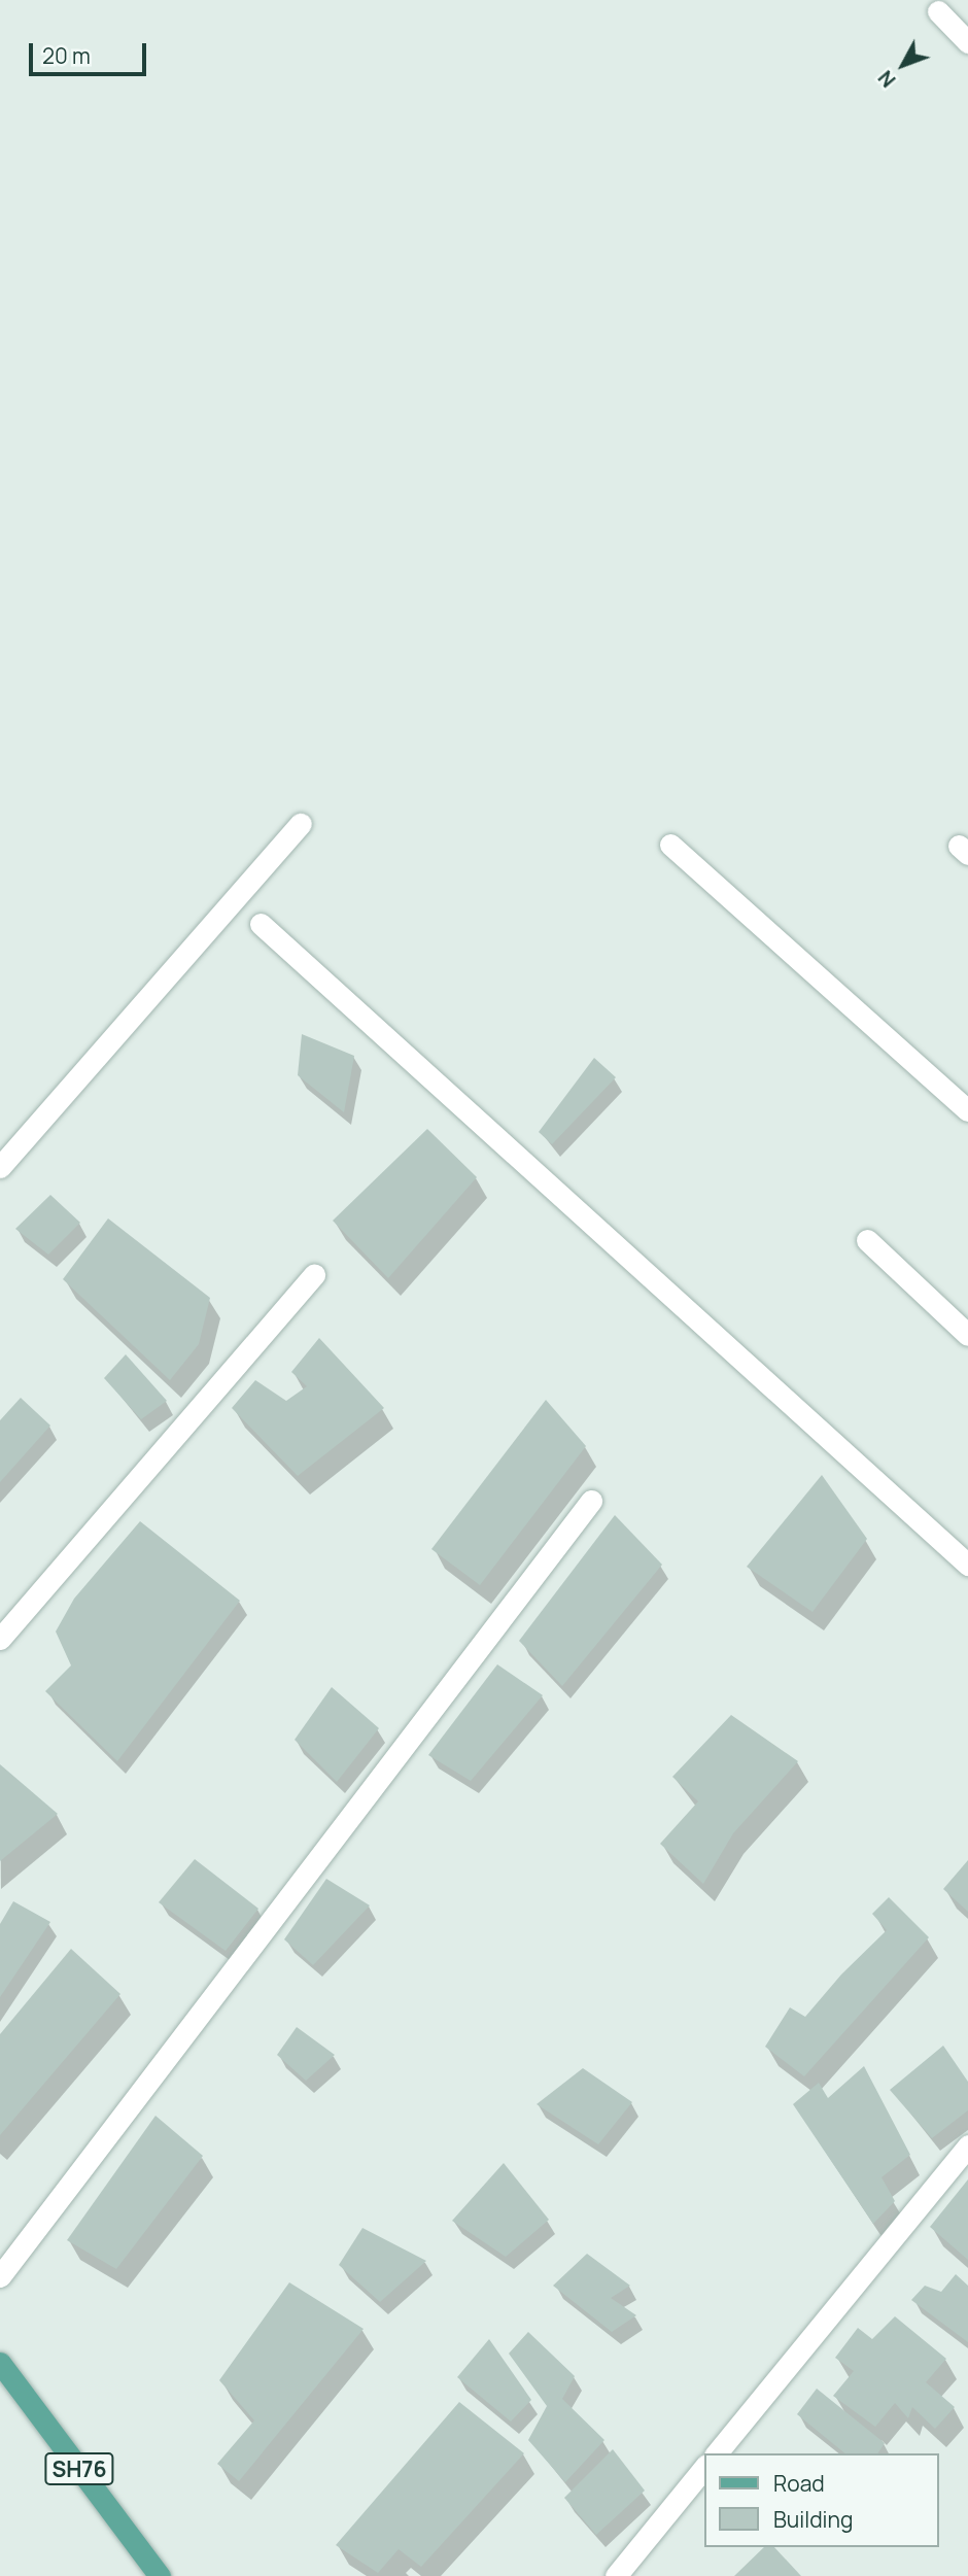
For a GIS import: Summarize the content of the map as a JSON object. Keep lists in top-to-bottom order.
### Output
{
  "streets": {
    "main road": ["SH76"]
  },
  "legend": ["Road", "Building"],
  "scale_bar": "20 m",
  "north": "bottom left"
}
